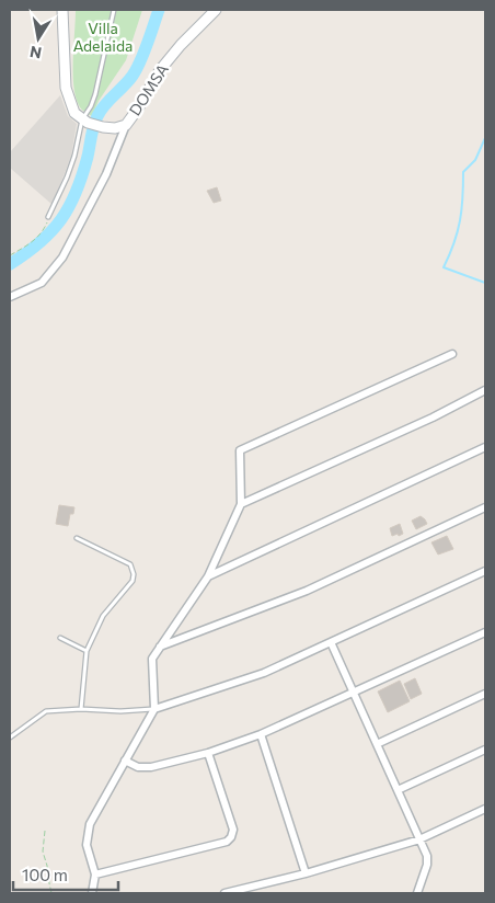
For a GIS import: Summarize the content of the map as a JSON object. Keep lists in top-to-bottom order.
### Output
{
  "streets": {
    "main road": ["DOMSA"]
  },
  "parks": ["Villa Adelaida"],
  "scale_bar": "100 m",
  "north": "bottom"
}
